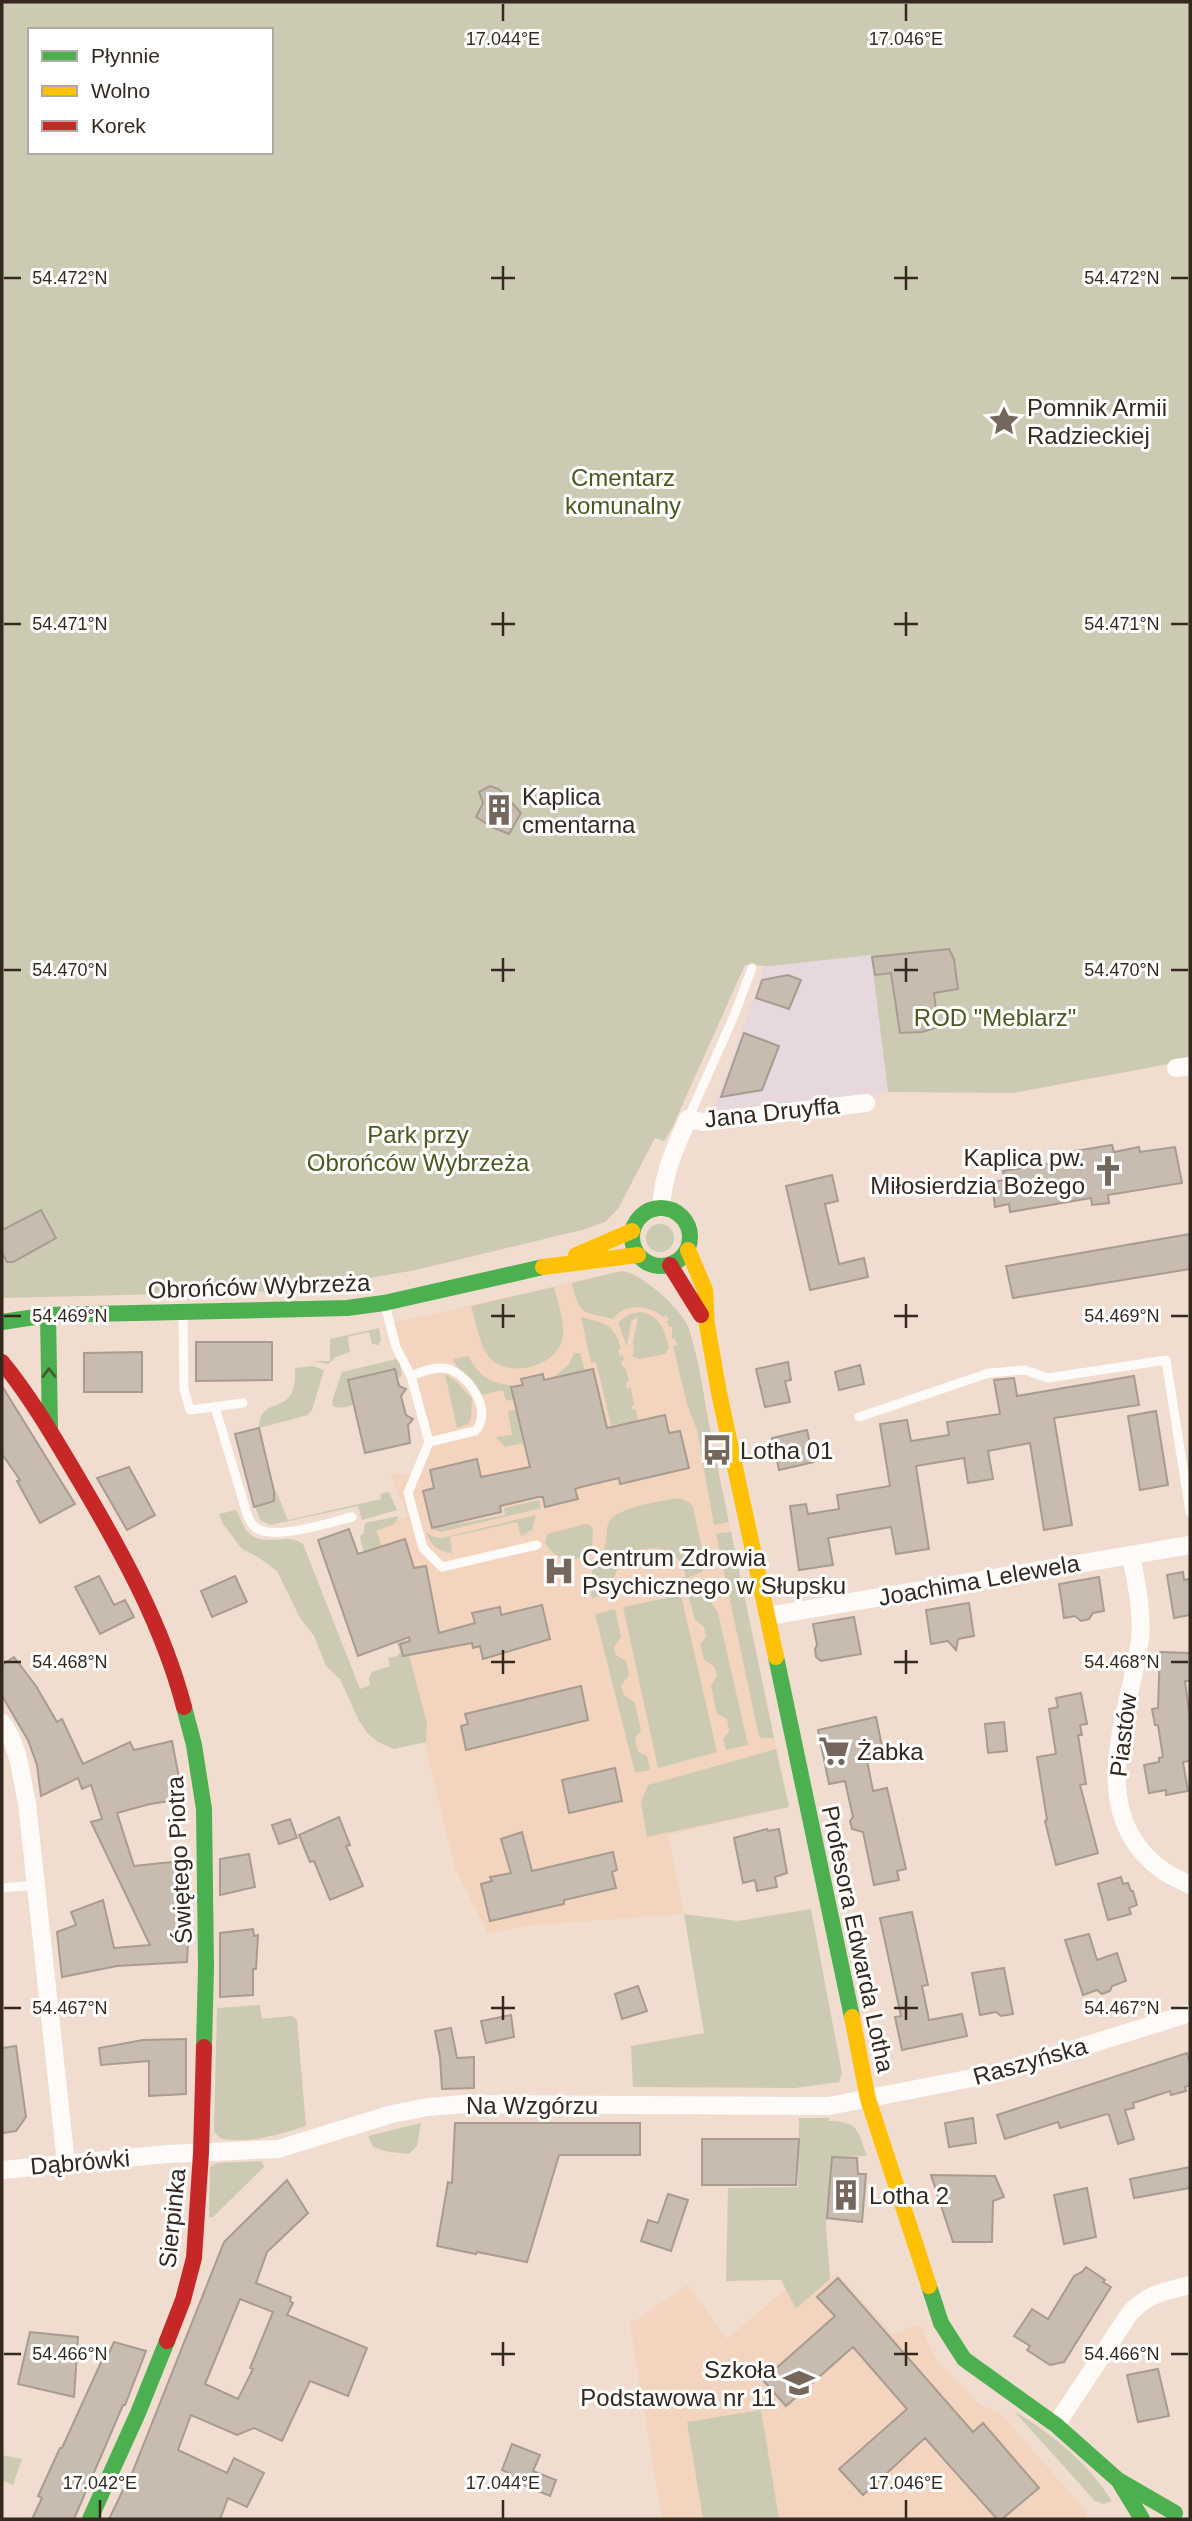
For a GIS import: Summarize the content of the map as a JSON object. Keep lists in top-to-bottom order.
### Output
{
  "streets": {
    "street": [
      "Jana Druyffa",
      "Obrońców Wybrzeża",
      "Joachima Lelewela",
      "Piastów",
      "Świętego Piotra",
      "Profesora Edwarda Lotha",
      "Raszyńska",
      "Na Wzgórzu",
      "Dąbrówki",
      "Sierpinka"
    ]
  },
  "crossings": [
    ["Jana Druyffa", "Obrońców Wybrzeża"],
    ["Joachima Lelewela", "Piastów"],
    ["Joachima Lelewela", "Profesora Edwarda Lotha"],
    ["Świętego Piotra", "Na Wzgórzu"],
    ["Świętego Piotra", "Dąbrówki"],
    ["Świętego Piotra", "Sierpinka"],
    ["Profesora Edwarda Lotha", "Raszyńska"],
    ["Profesora Edwarda Lotha", "Na Wzgórzu"],
    ["Raszyńska", "Na Wzgórzu"],
    ["Na Wzgórzu", "Dąbrówki"],
    ["Na Wzgórzu", "Sierpinka"],
    ["Dąbrówki", "Sierpinka"]
  ],
  "parks": ["Cmentarz komunalny", "ROD \"Meblarz\"", "Park przy Obrońców Wybrzeża"],
  "places": {
    "place": ["Pomnik Armii Radzieckiej"],
    "building": ["Kaplica cmentarna", "Lotha 2"],
    "church": ["Kaplica pw. Miłosierdzia Bożego"],
    "bus stop": ["Lotha 01"],
    "hospital": ["Centrum Zdrowia Psychicznego w Słupsku"],
    "supermarket": ["Żabka"],
    "school or university": ["Szkoła Podstawowa nr 11"]
  },
  "legend": ["Płynnie", "Wolno", "Korek"],
  "coordinates": [
    "17.044°E",
    "17.046°E",
    "54.472°N",
    "54.471°N",
    "54.470°N",
    "54.469°N",
    "54.468°N",
    "54.467°N",
    "54.466°N",
    "17.042°E"
  ]
}
